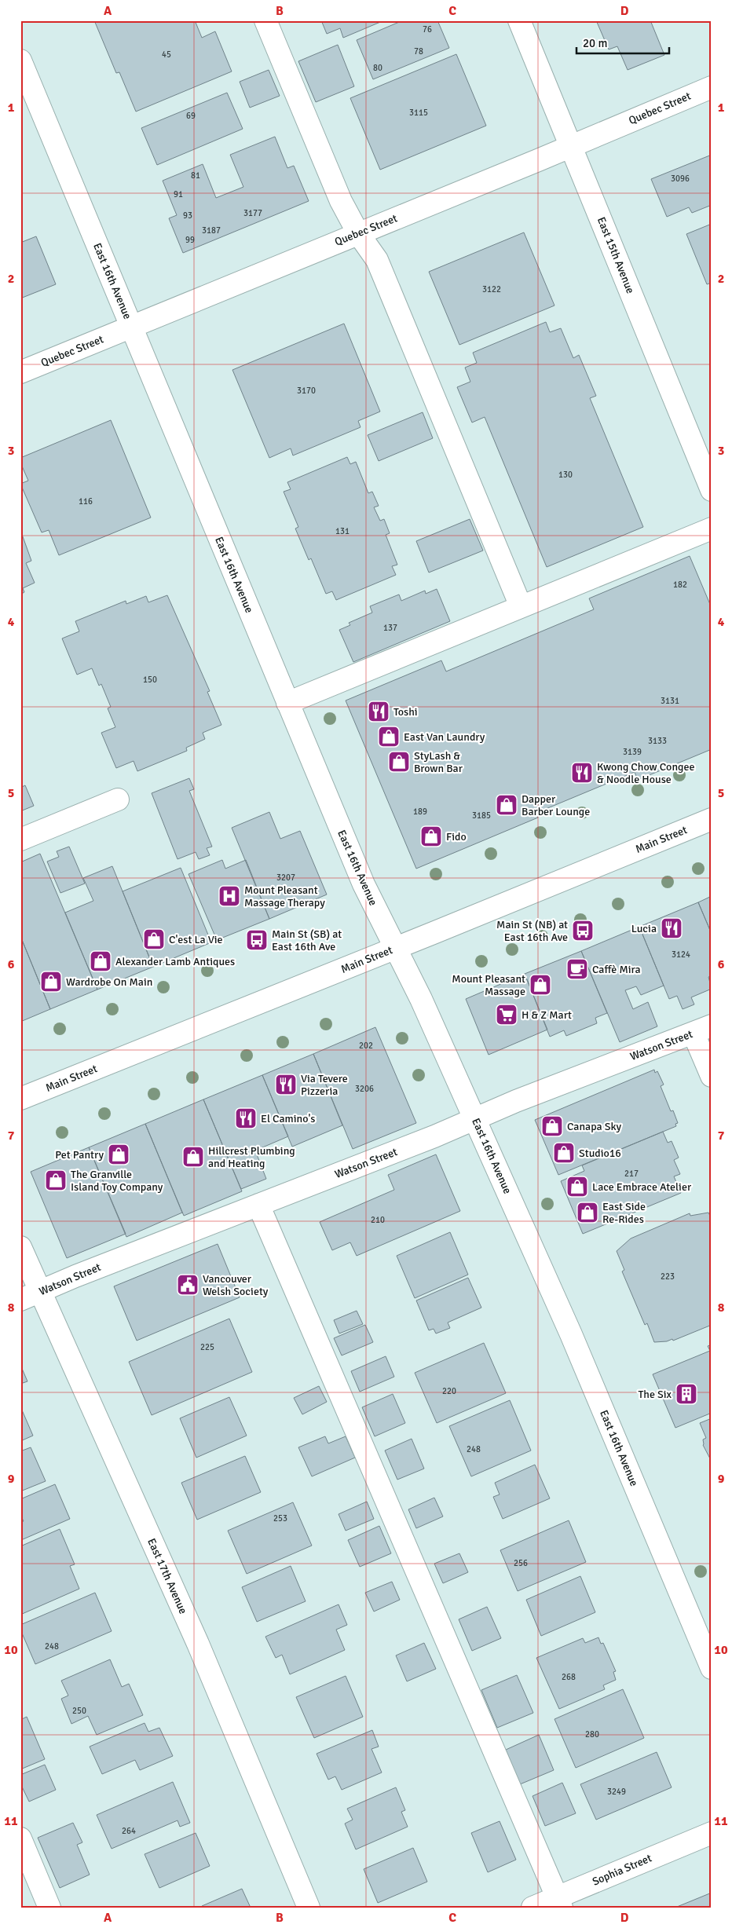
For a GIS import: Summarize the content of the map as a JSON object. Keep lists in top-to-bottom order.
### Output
{
  "streets": {
    "street": [
      "Quebec Street",
      "East 15th Avenue",
      "East 16th Avenue",
      "Main Street",
      "Watson Street",
      "East 17th Avenue",
      "Sophia Street"
    ]
  },
  "crossings": [
    ["Quebec Street", "East 15th Avenue"],
    ["Quebec Street", "East 16th Avenue"],
    ["East 16th Avenue", "Main Street"],
    ["East 16th Avenue", "Watson Street"],
    ["Watson Street", "East 17th Avenue"]
  ],
  "places": {
    "restaurant": [
      "Toshi",
      "Kwong Chow Congee & Noodle House",
      "Lucia",
      "Via Tevere Pizzeria",
      "El Camino's"
    ],
    "shop": [
      "East Van Laundry",
      "StyLash & Brown Bar",
      "Dapper Barber Lounge",
      "Fido",
      "C'est La Vie",
      "Alexander Lamb Antiques",
      "Wardrobe On Main",
      "Mount Pleasant Massage",
      "Canapa Sky",
      "Studio16",
      "Pet Pantry",
      "Hillcrest Plumbing and Heating",
      "The Granville Island Toy Company",
      "Lace Embrace Atelier",
      "East Side Re-Rides"
    ],
    "hospital": ["Mount Pleasant Massage Therapy"],
    "bus stop": ["Main St (NB) at East 16th Ave", "Main St (SB) at East 16th Ave"],
    "cafe": ["Caffè Mira"],
    "supermarket": ["H & Z Mart"],
    "public building": ["Vancouver Welsh Society"],
    "building": ["The Six"]
  },
  "house_numbers": [
    "76",
    "78",
    "45",
    "80",
    "3115",
    "69",
    "81",
    "3096",
    "91",
    "3177",
    "93",
    "3187",
    "99",
    "3122",
    "3170",
    "130",
    "116",
    "131",
    "182",
    "137",
    "150",
    "3131",
    "3133",
    "3139",
    "189",
    "3185",
    "3207",
    "3124",
    "202",
    "3206",
    "217",
    "210",
    "223",
    "225",
    "220",
    "248",
    "253",
    "256",
    "248",
    "268",
    "250",
    "280",
    "3249",
    "264"
  ],
  "scale_bar": "20 m",
  "grid": {
    "columns": [
      "A",
      "B",
      "C",
      "D"
    ],
    "rows": [
      "1",
      "2",
      "3",
      "4",
      "5",
      "6",
      "7",
      "8",
      "9",
      "10",
      "11"
    ]
  }
}
